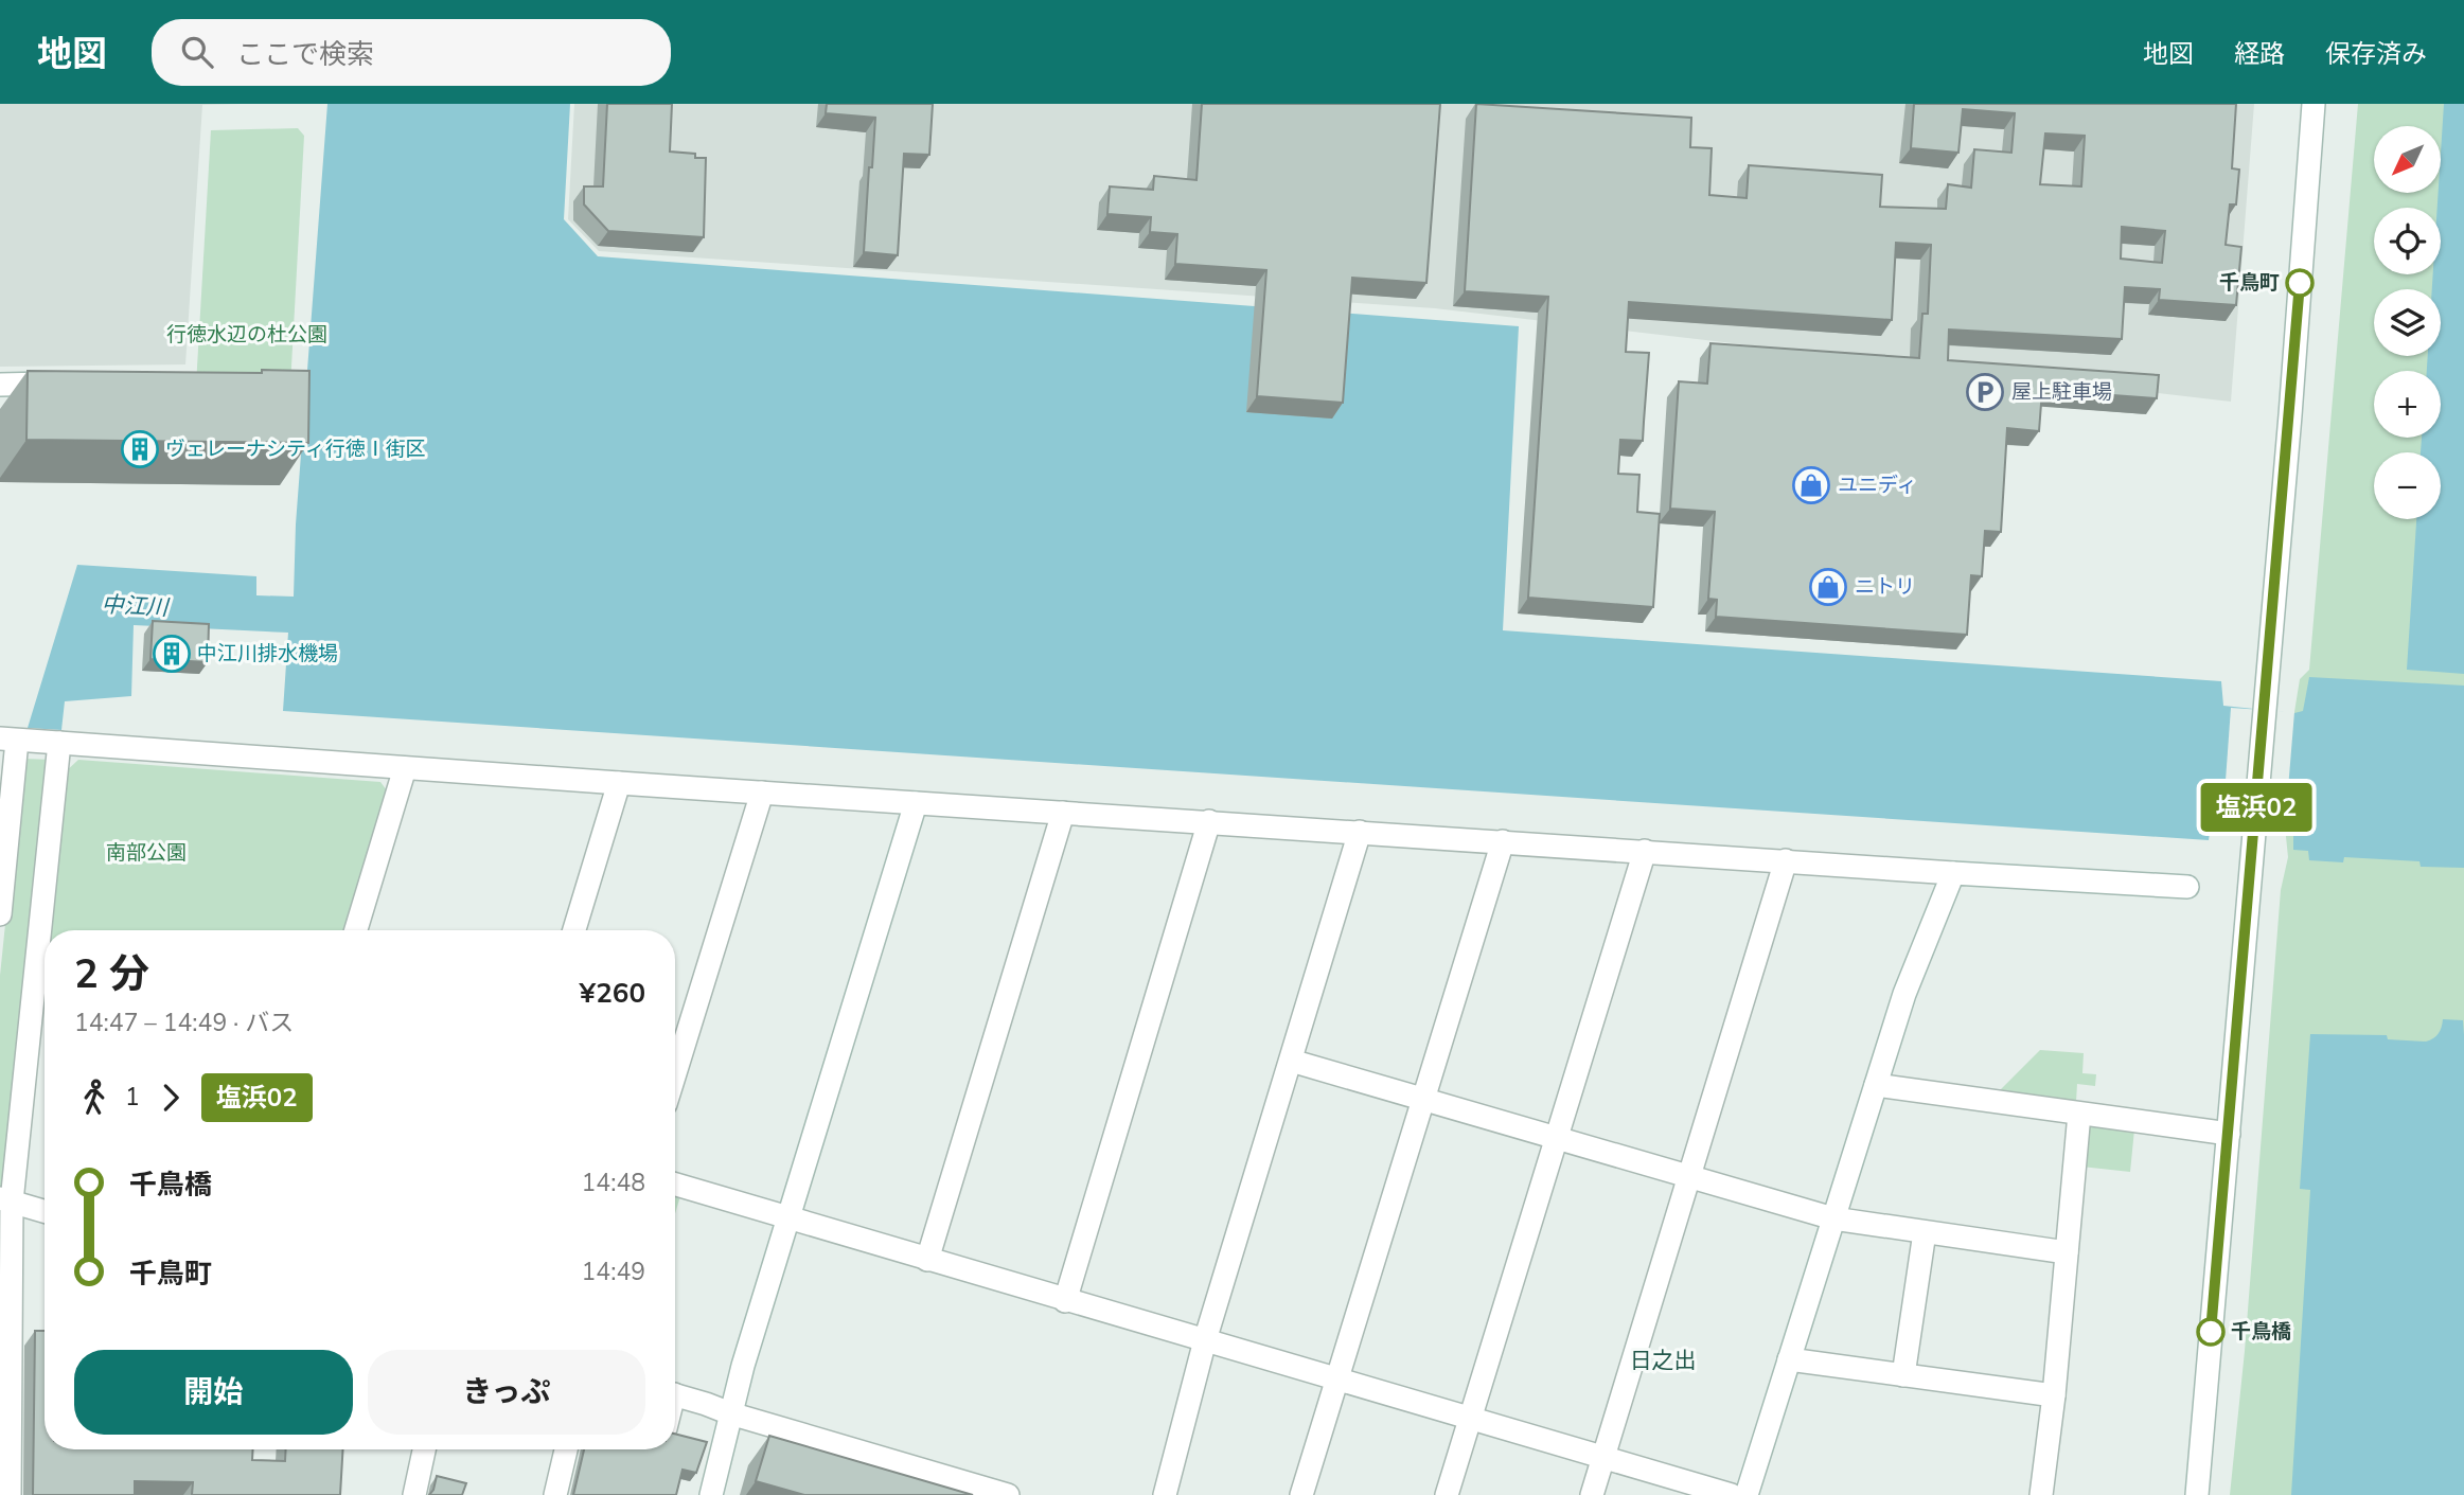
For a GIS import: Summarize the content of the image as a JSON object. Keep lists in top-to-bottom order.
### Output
{
  "districts": ["日之出"],
  "water": ["中江川"],
  "parks": ["行徳水辺の杜公園", "南部公園"],
  "places": {
    "other": ["千鳥町", "千鳥橋"],
    "parking": ["屋上駐車場"],
    "building": ["ヴェレーナシティ行徳Ⅰ街区", "中江川排水機場"],
    "shop": ["ユニディ", "ニトリ"]
  },
  "lines": ["bus line 塩浜02"],
  "north": "bottom left",
  "page": {
    "header": "地図",
    "search": "ここで検索",
    "nav": ["地図", "経路", "保存済み"],
    "on_map": "塩浜02",
    "map_buttons": ["+", "−"],
    "heading": ["2 分", "14:47 – 14:49 · バス", "¥260"],
    "legs": ["1", "塩浜02"],
    "list": [
      {
        "name": "千鳥橋",
        "value": "14:48"
      },
      {
        "name": "千鳥町",
        "value": "14:49"
      }
    ],
    "buttons": ["開始", "きっぷ"]
  }
}
